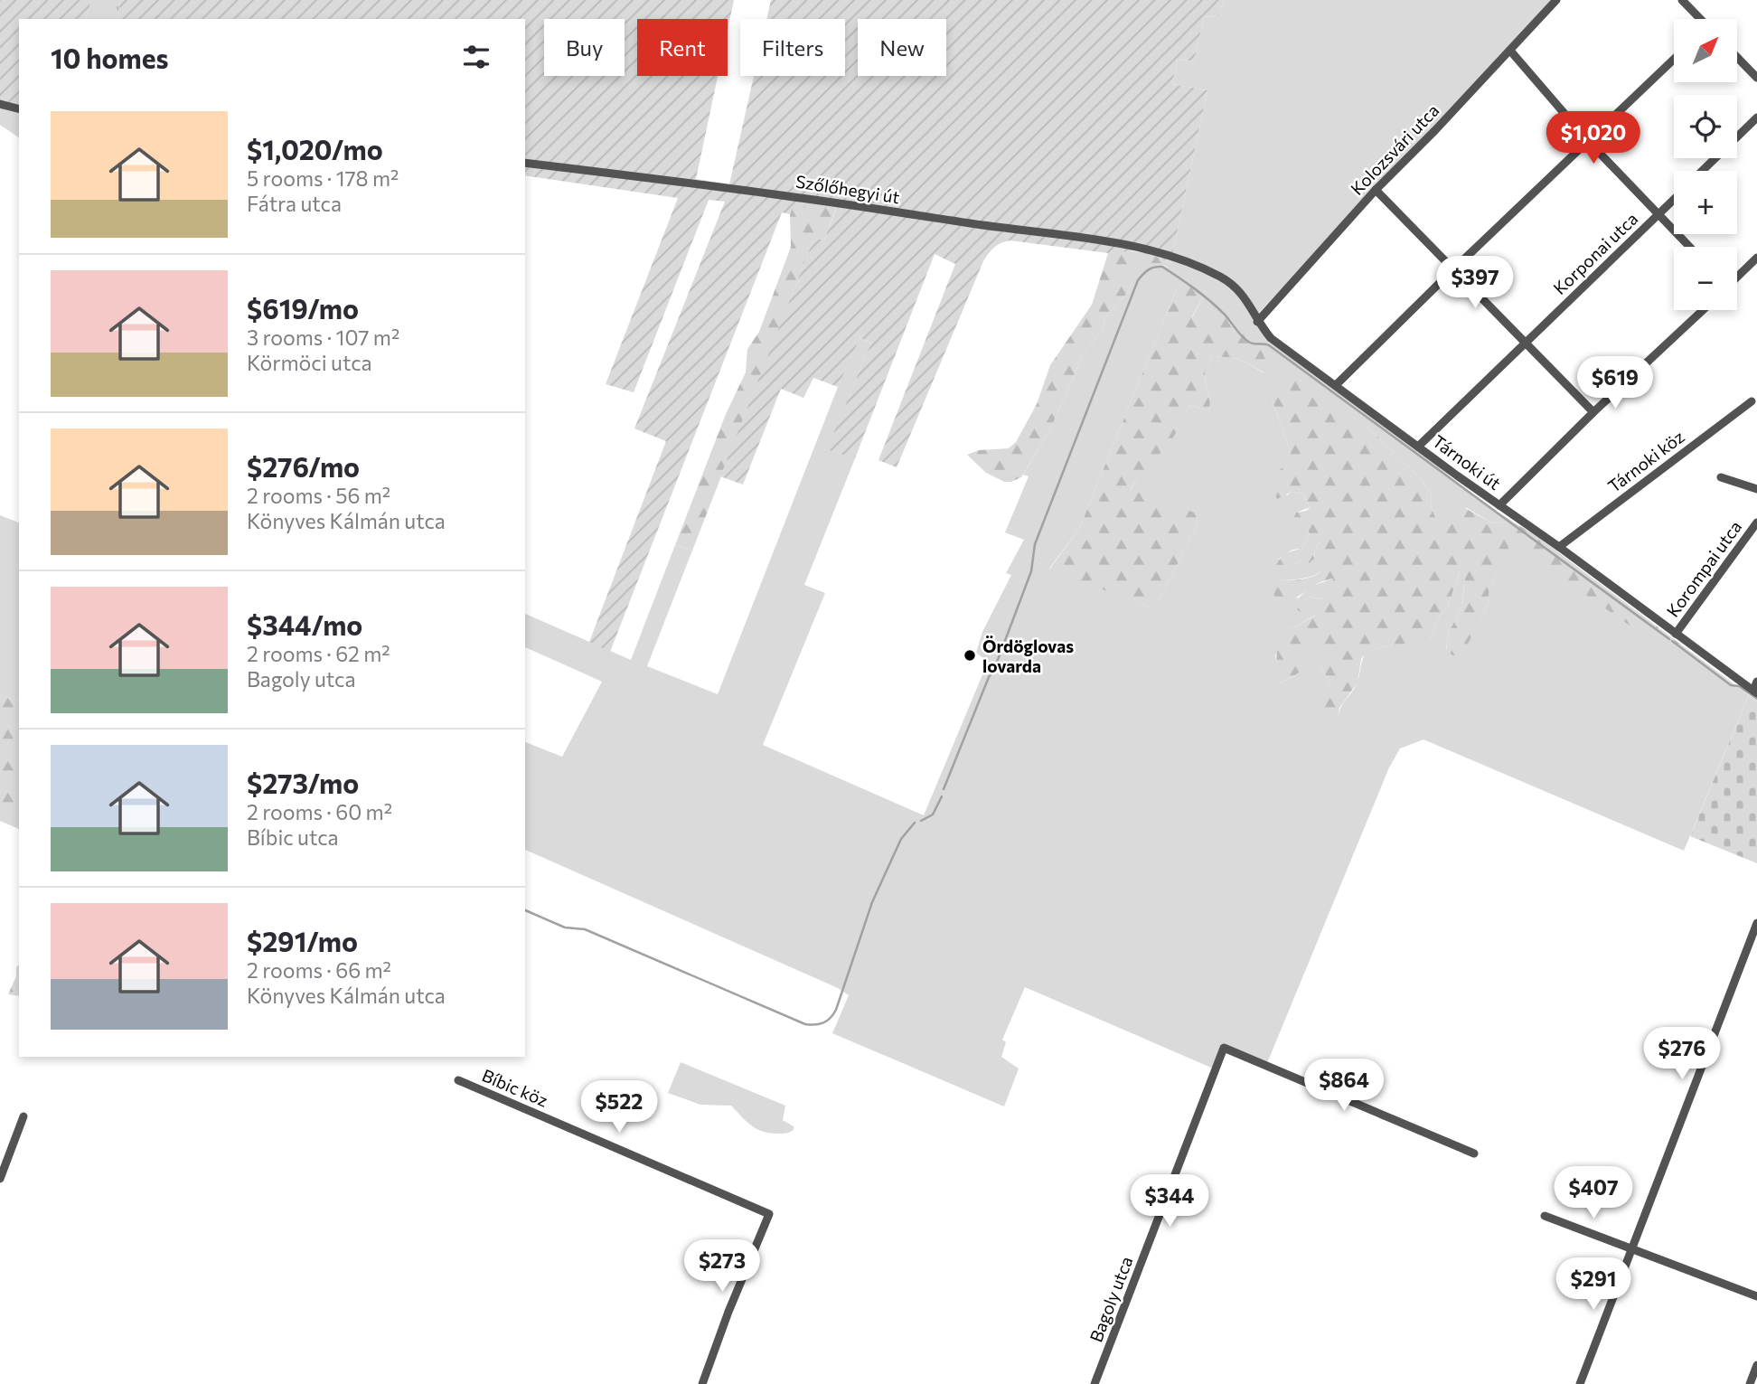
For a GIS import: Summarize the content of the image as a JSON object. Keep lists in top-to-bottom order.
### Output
{
  "streets": {
    "street": [
      "Kolozsvári utca",
      "Szőlőhegyi út",
      "Korponai utca",
      "Tárnoki köz",
      "Tárnoki út",
      "Korompai utca",
      "Bíbic köz",
      "Bagoly utca"
    ]
  },
  "crossings": [
    ["Kolozsvári utca", "Tárnoki út"],
    ["Szőlőhegyi út", "Tárnoki út"],
    ["Korponai utca", "Tárnoki út"],
    ["Tárnoki köz", "Tárnoki út"],
    ["Tárnoki út", "Korompai utca"]
  ],
  "places": ["Ördöglovas lovarda"],
  "north": "top right",
  "page": {
    "map_buttons": ["+", "−"],
    "chip": [
      "Buy",
      "Rent",
      "Filters",
      "New"
    ],
    "heading": "10 homes",
    "list": [
      {
        "name": "$1,020/mo",
        "note": "5 rooms · 178 m² · Fátra utca"
      },
      {
        "name": "$619/mo",
        "note": "3 rooms · 107 m² · Körmöci utca"
      },
      {
        "name": "$276/mo",
        "note": "2 rooms · 56 m² · Könyves Kálmán utca"
      },
      {
        "name": "$344/mo",
        "note": "2 rooms · 62 m² · Bagoly utca"
      },
      {
        "name": "$273/mo",
        "note": "2 rooms · 60 m² · Bíbic utca"
      },
      {
        "name": "$291/mo",
        "note": "2 rooms · 66 m² · Könyves Kálmán utca"
      }
    ],
    "price": [
      "$1,020",
      "$397",
      "$619",
      "$276",
      "$864",
      "$522",
      "$407",
      "$344",
      "$273",
      "$291"
    ]
  }
}
